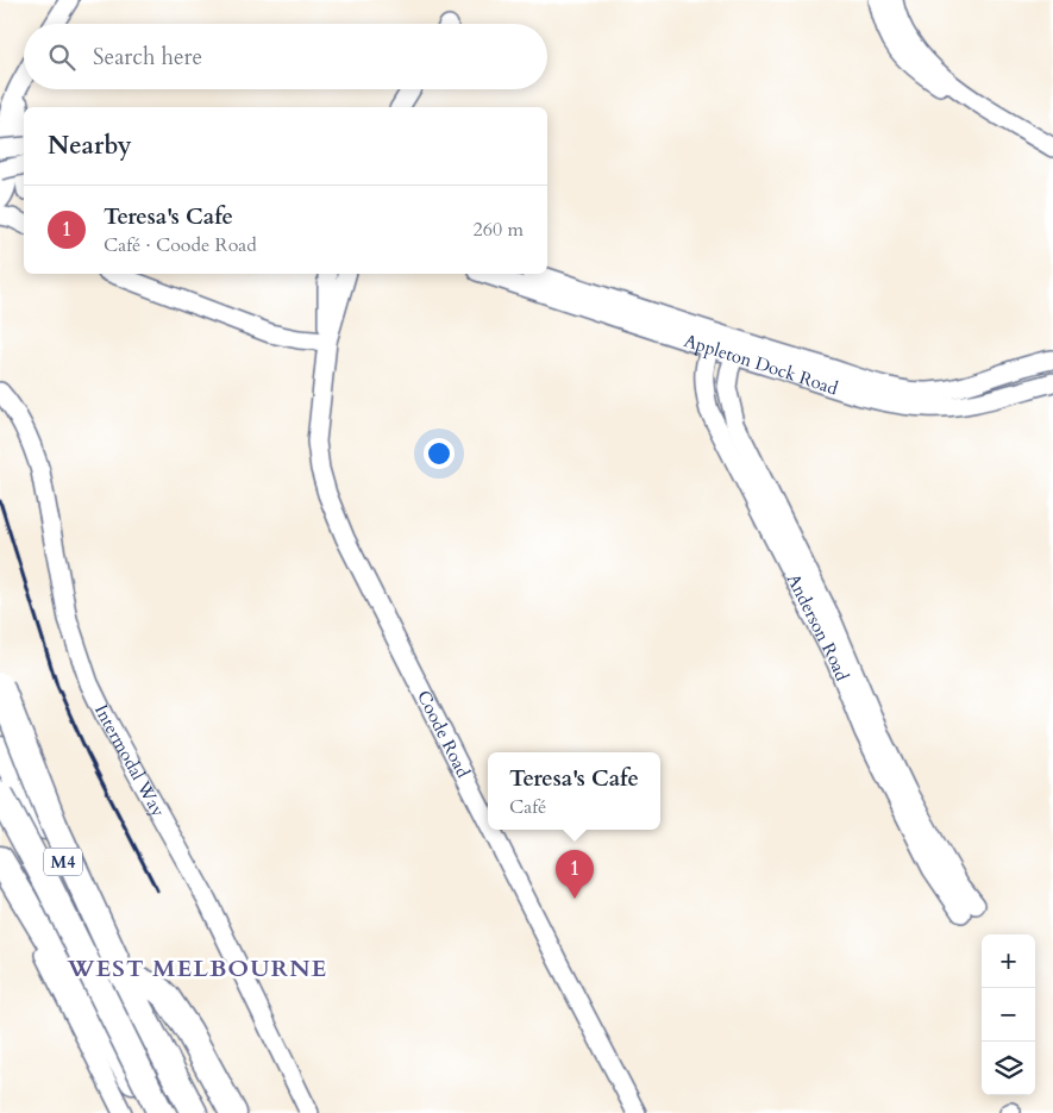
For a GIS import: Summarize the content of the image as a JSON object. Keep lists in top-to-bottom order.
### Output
{
  "streets": {
    "highway": ["M4"],
    "street": [
      "Appleton Dock Road",
      "Anderson Road",
      "Coode Road",
      "Intermodal Way"
    ]
  },
  "crossings": [
    ["Appleton Dock Road", "Anderson Road"]
  ],
  "districts": ["WEST MELBOURNE"],
  "page": {
    "search": "Search here",
    "heading": "Nearby",
    "list": [
      {
        "mark": "1",
        "name": "Teresa's Cafe",
        "note": "Café · Coode Road",
        "value": "260 m"
      }
    ],
    "popup": ["Teresa's Cafe", "Café"],
    "pins": "1",
    "map_buttons": ["+", "−"]
  }
}
